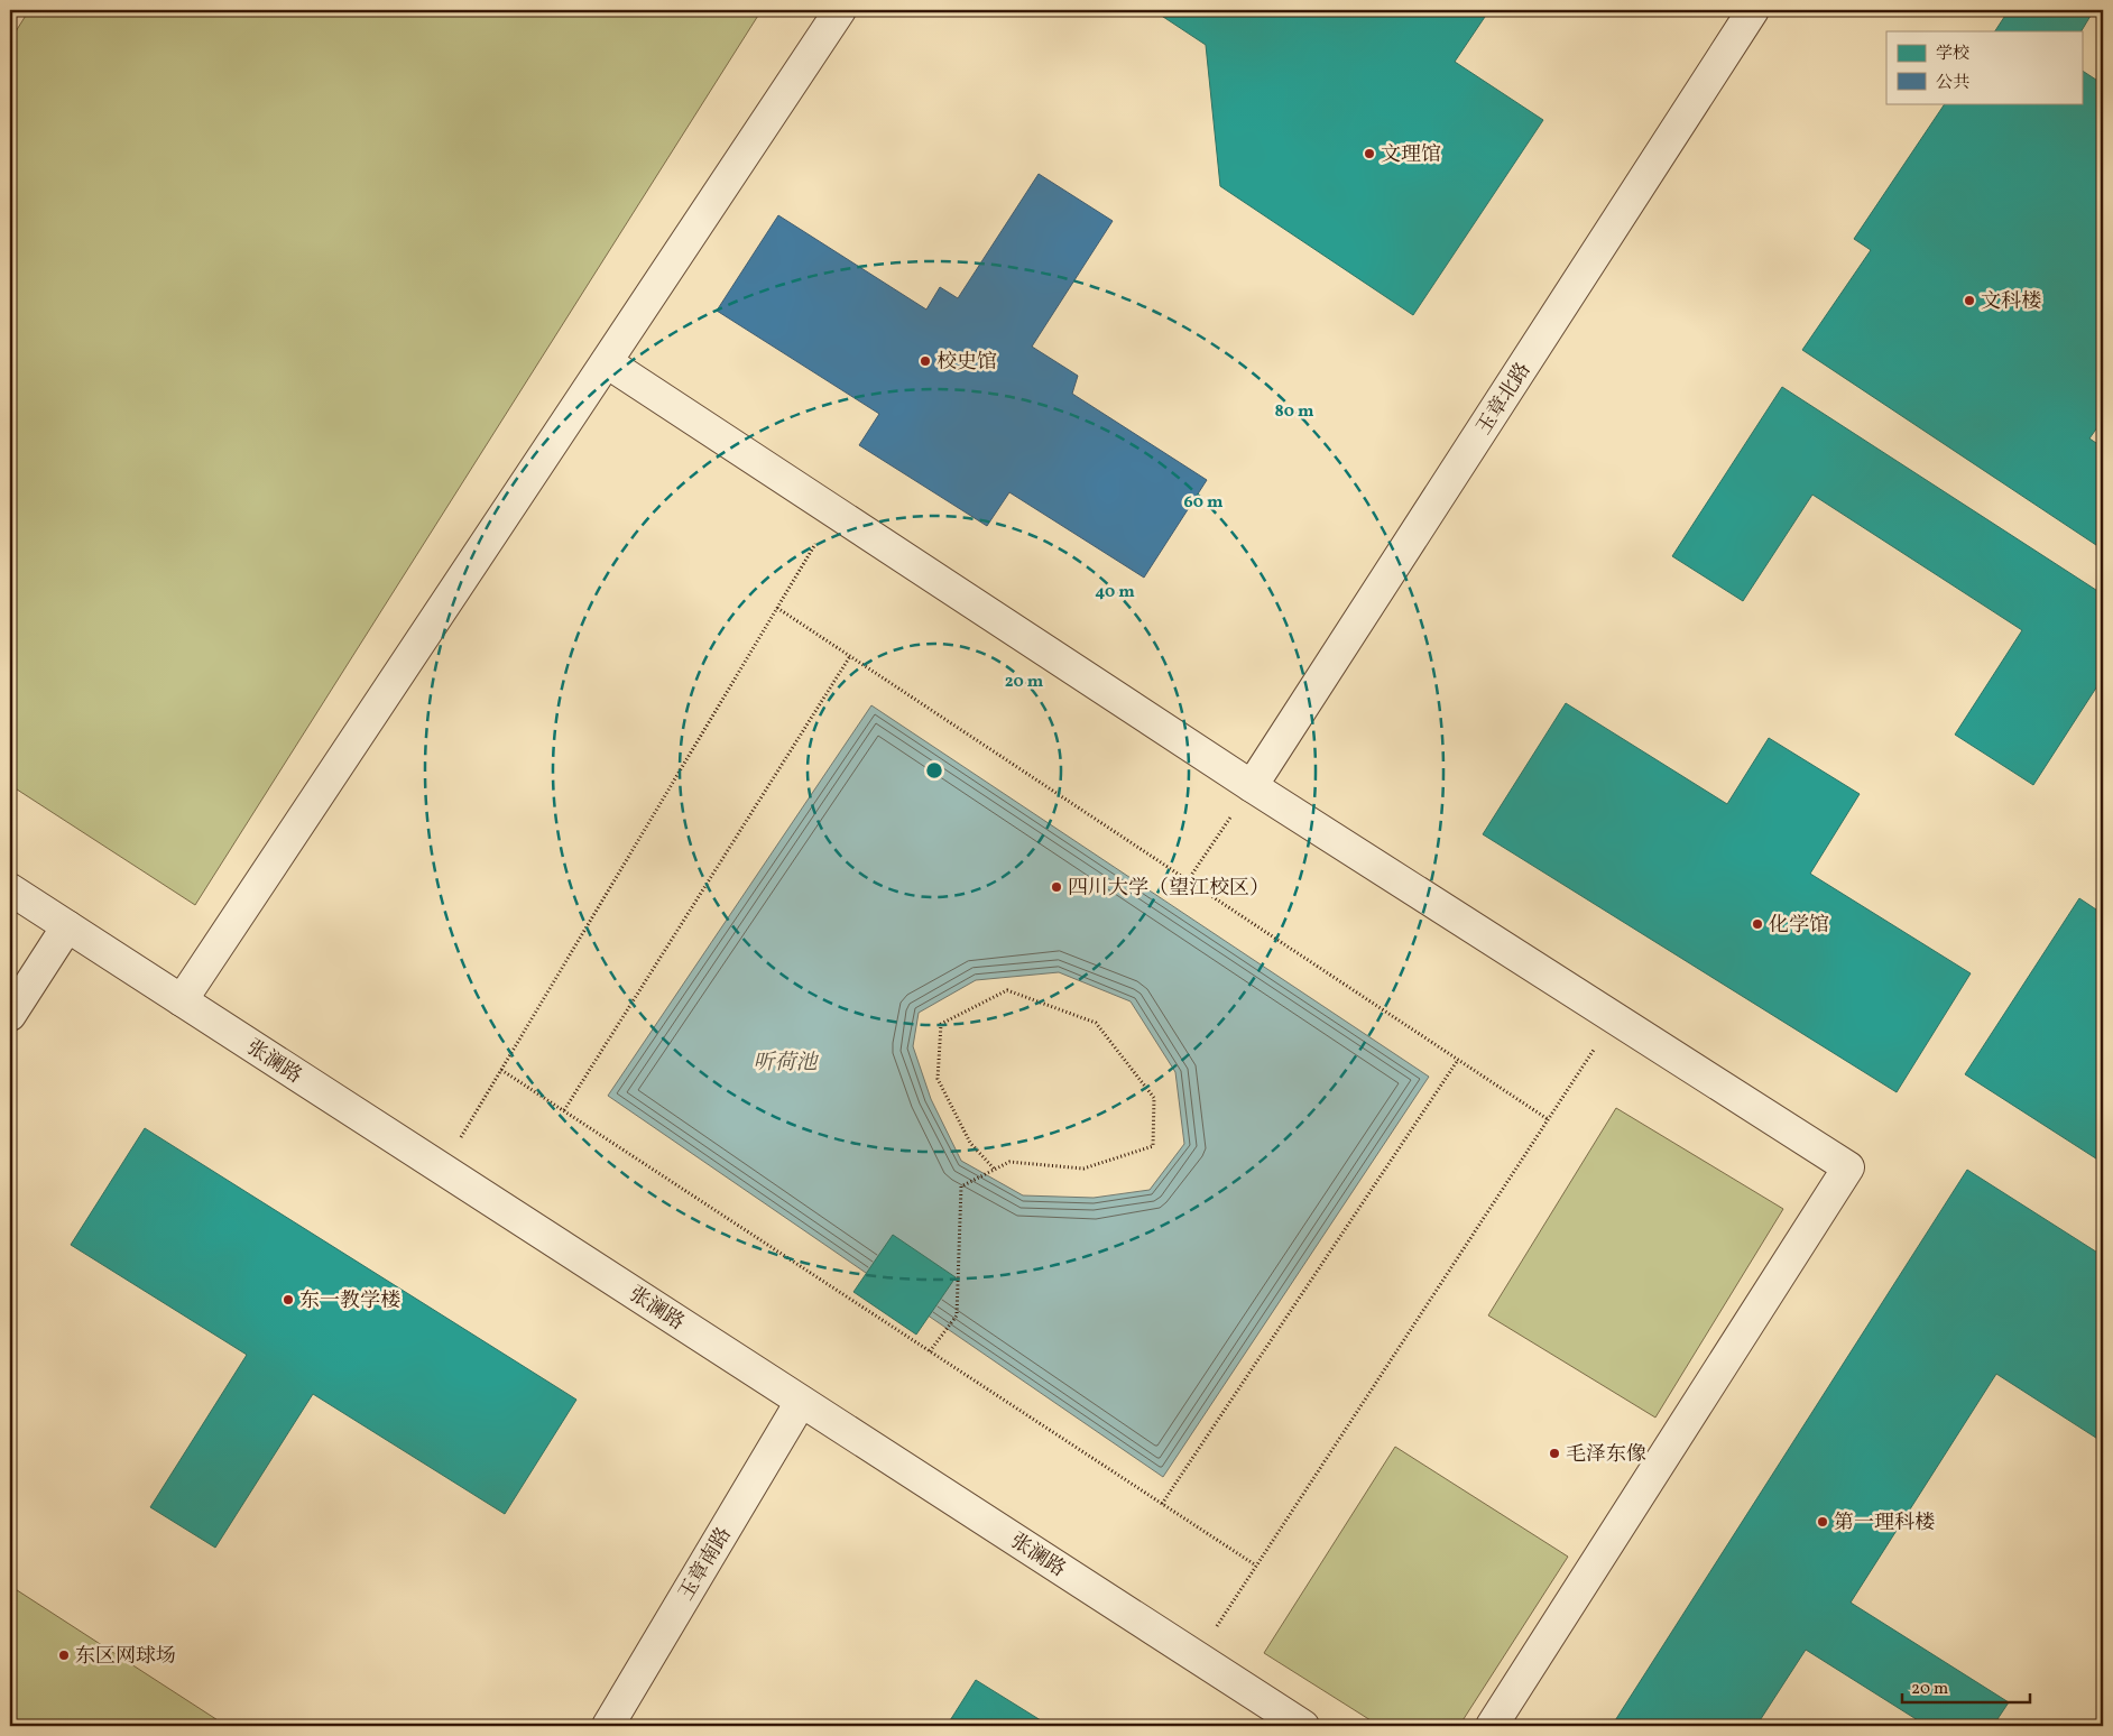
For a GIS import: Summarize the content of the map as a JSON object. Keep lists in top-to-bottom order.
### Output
{
  "streets": {
    "street": ["玉章北路", "张澜路", "玉章南路"]
  },
  "crossings": [
    ["张澜路", "玉章南路"]
  ],
  "water": ["听荷池"],
  "places": [
    "文理馆",
    "文科楼",
    "校史馆",
    "四川大学（望江校区）",
    "化学馆",
    "东一教学楼",
    "毛泽东像",
    "第一理科楼",
    "东区网球场"
  ],
  "legend": ["学校", "公共"],
  "scale_bar": "20 m",
  "rings": [
    "80 m",
    "60 m",
    "40 m",
    "20 m"
  ]
}
